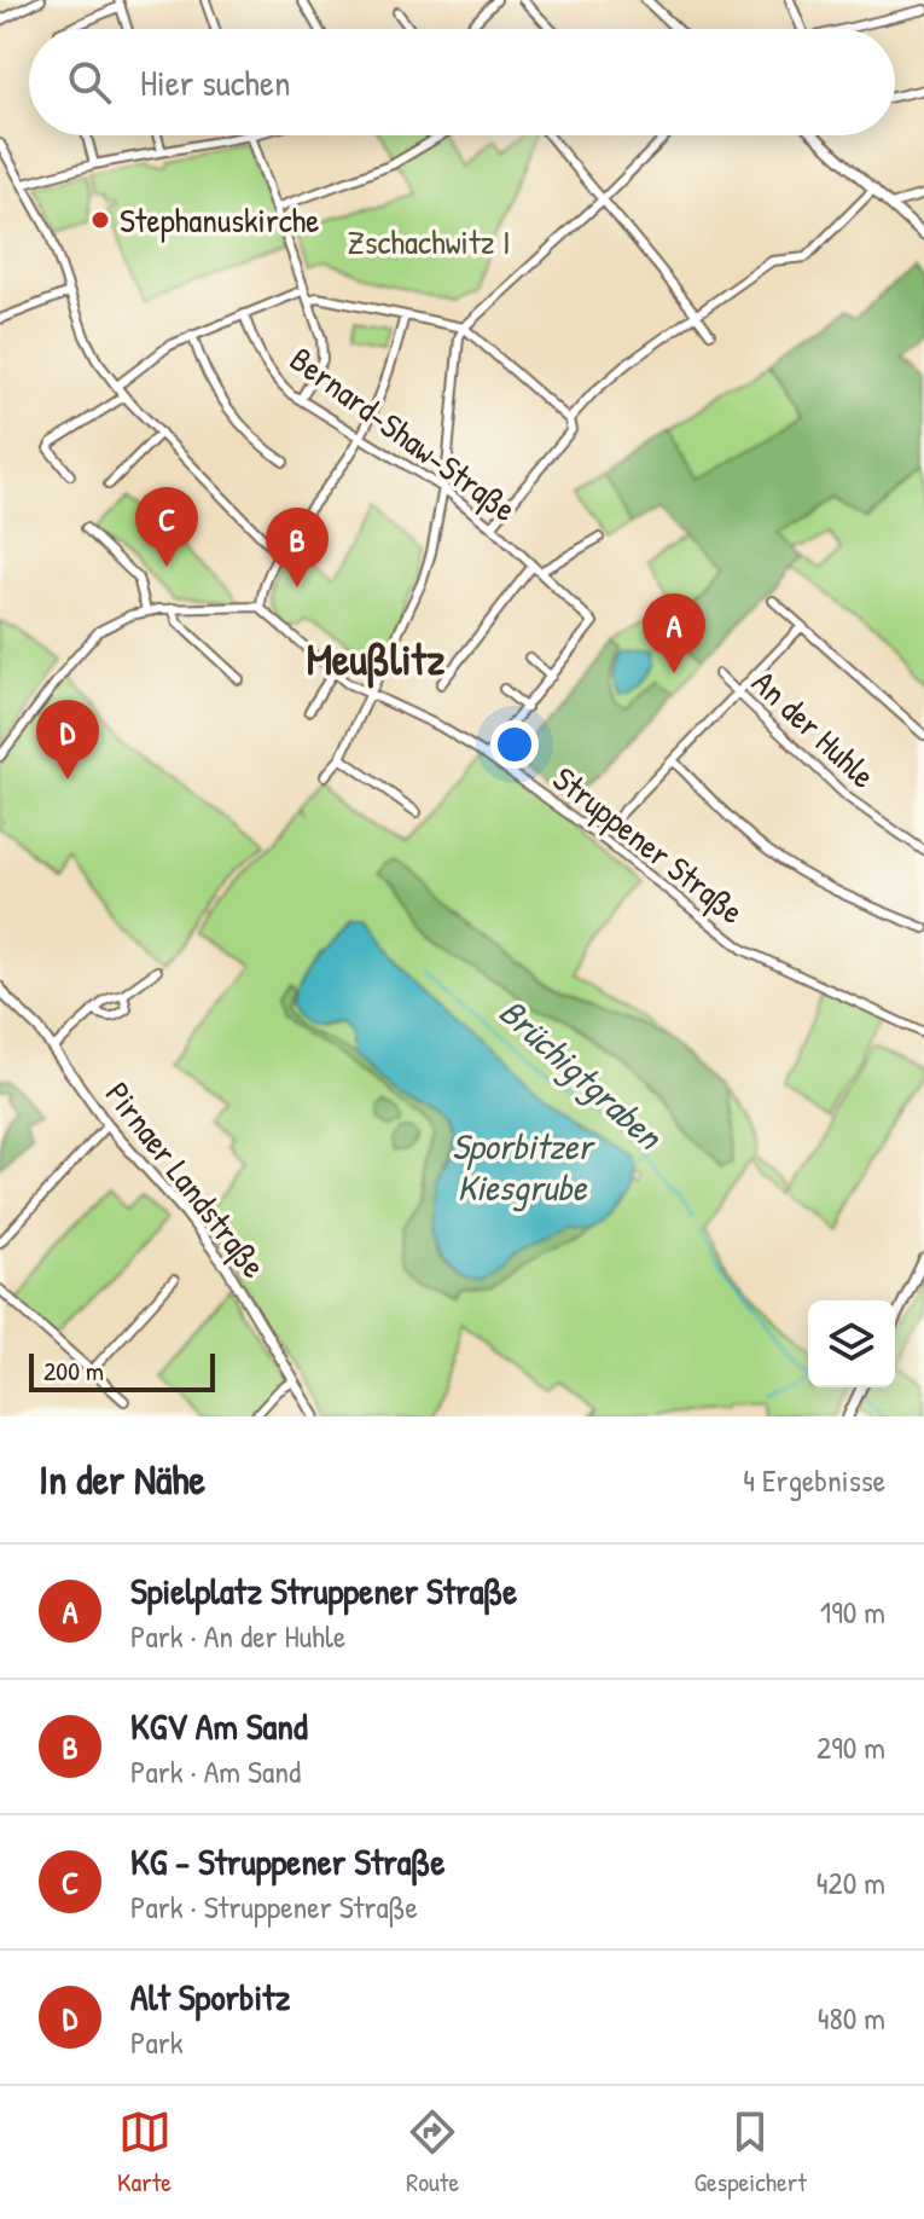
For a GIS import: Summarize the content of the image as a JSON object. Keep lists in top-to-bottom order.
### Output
{
  "streets": {
    "street": [
      "Bernard-Shaw-Straße",
      "An der Huhle",
      "Struppener Straße",
      "Pirnaer Landstraße"
    ]
  },
  "districts": ["Meußlitz"],
  "water": ["Brüchigtgraben", "Sporbitzer Kiesgrube"],
  "parks": ["Zschachwitz I"],
  "places": ["Stephanuskirche"],
  "scale_bar": "200 m",
  "page": {
    "search": "Hier suchen",
    "pins": [
      "C",
      "B",
      "A",
      "D"
    ],
    "scale": "200 m",
    "heading": ["In der Nähe", "4 Ergebnisse"],
    "list": [
      {
        "mark": "A",
        "name": "Spielplatz Struppener Straße",
        "note": "Park · An der Huhle",
        "value": "190 m"
      },
      {
        "mark": "B",
        "name": "KGV Am Sand",
        "note": "Park · Am Sand",
        "value": "290 m"
      },
      {
        "mark": "C",
        "name": "KG - Struppener Straße",
        "note": "Park · Struppener Straße",
        "value": "420 m"
      },
      {
        "mark": "D",
        "name": "Alt Sporbitz",
        "note": "Park",
        "value": "480 m"
      }
    ],
    "nav": ["Karte", "Route", "Gespeichert"]
  }
}
